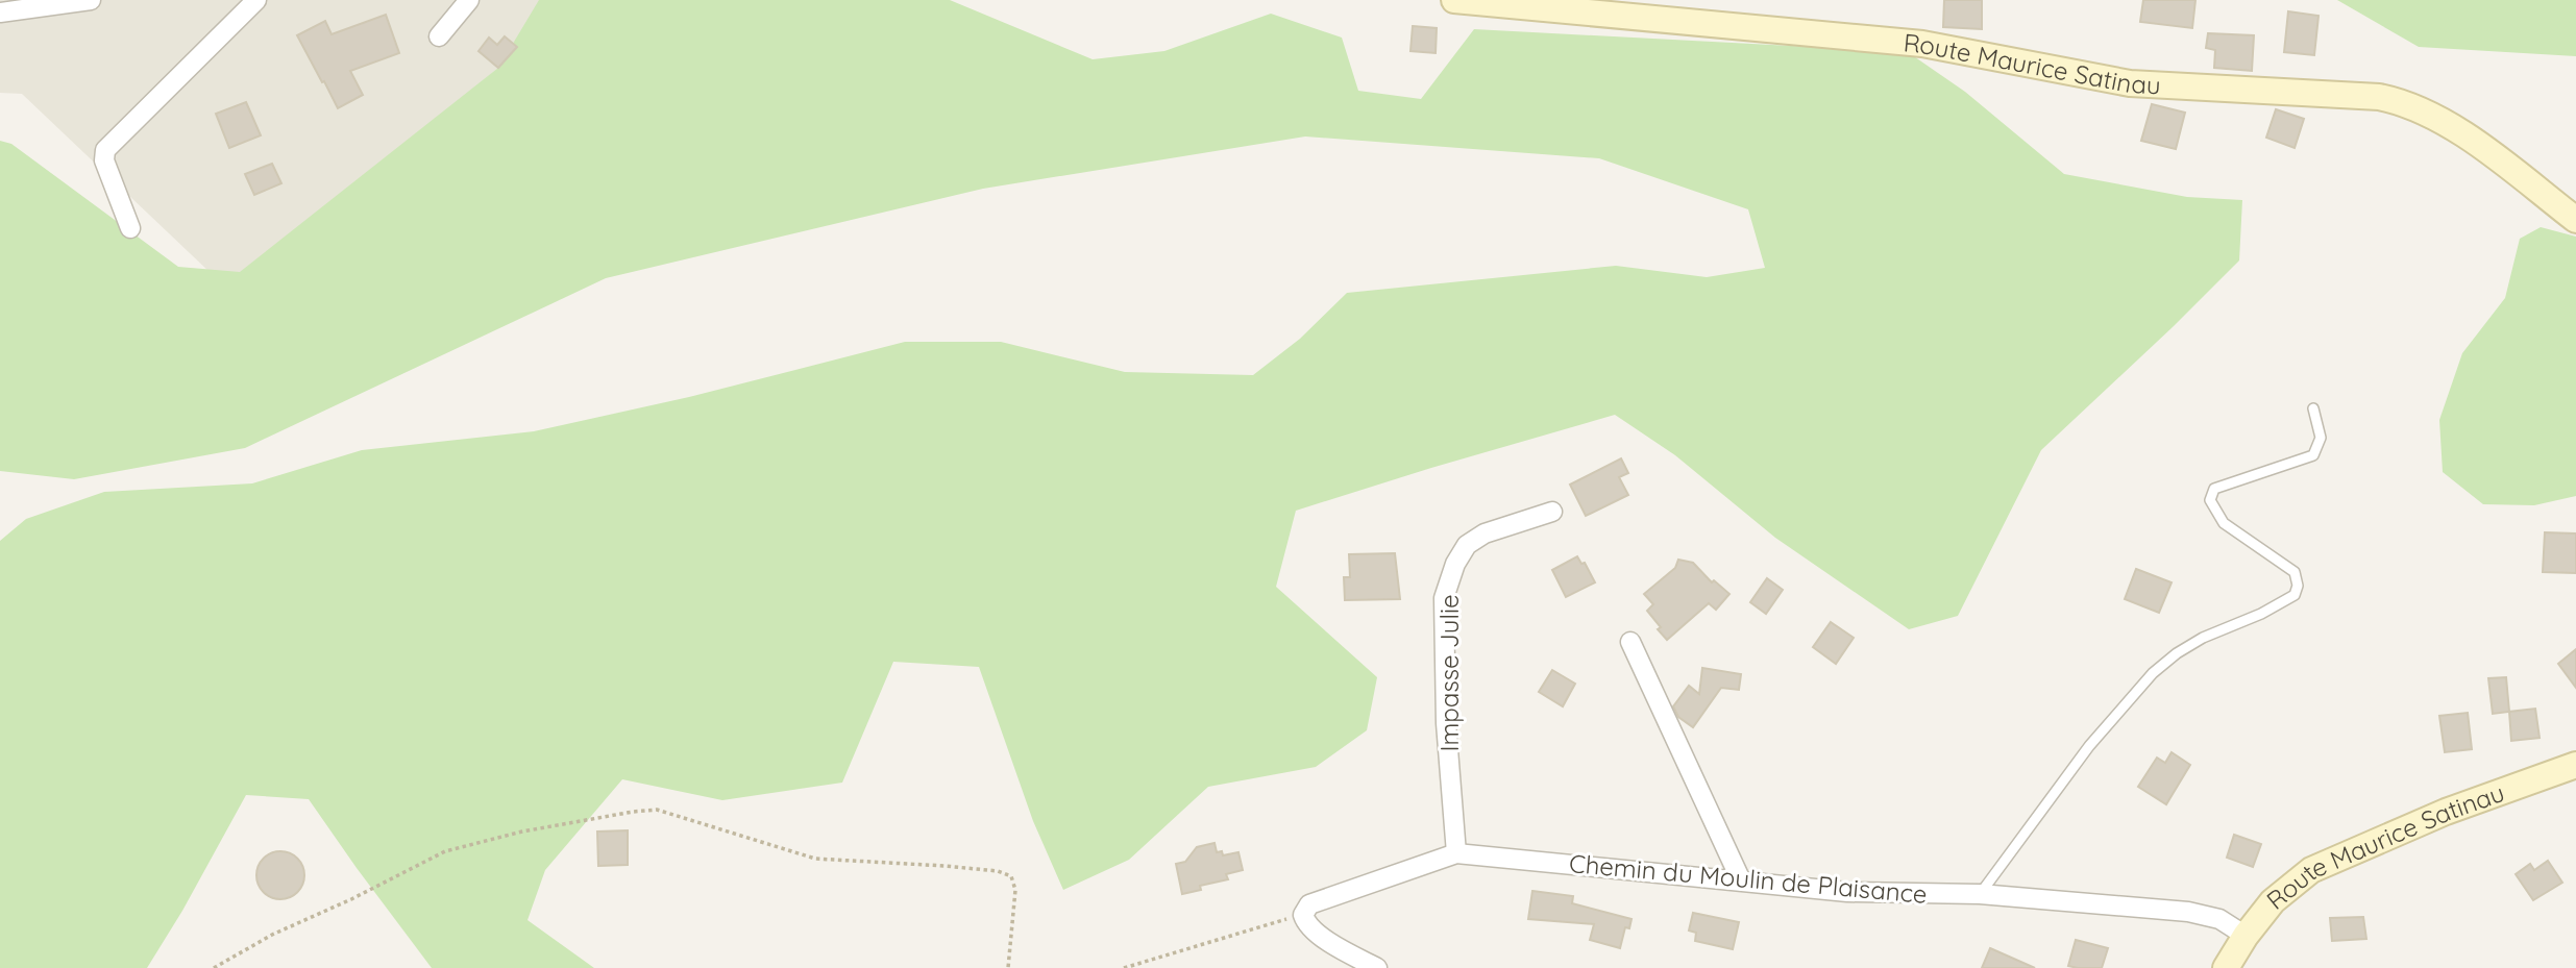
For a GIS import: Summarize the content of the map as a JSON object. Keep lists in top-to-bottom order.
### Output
{
  "streets": {
    "main road": ["Route Maurice Satinau"],
    "street": ["Impasse Julie", "Chemin du Moulin de Plaisance"]
  },
  "crossings": [
    ["Route Maurice Satinau", "Chemin du Moulin de Plaisance"],
    ["Impasse Julie", "Chemin du Moulin de Plaisance"]
  ]
}
